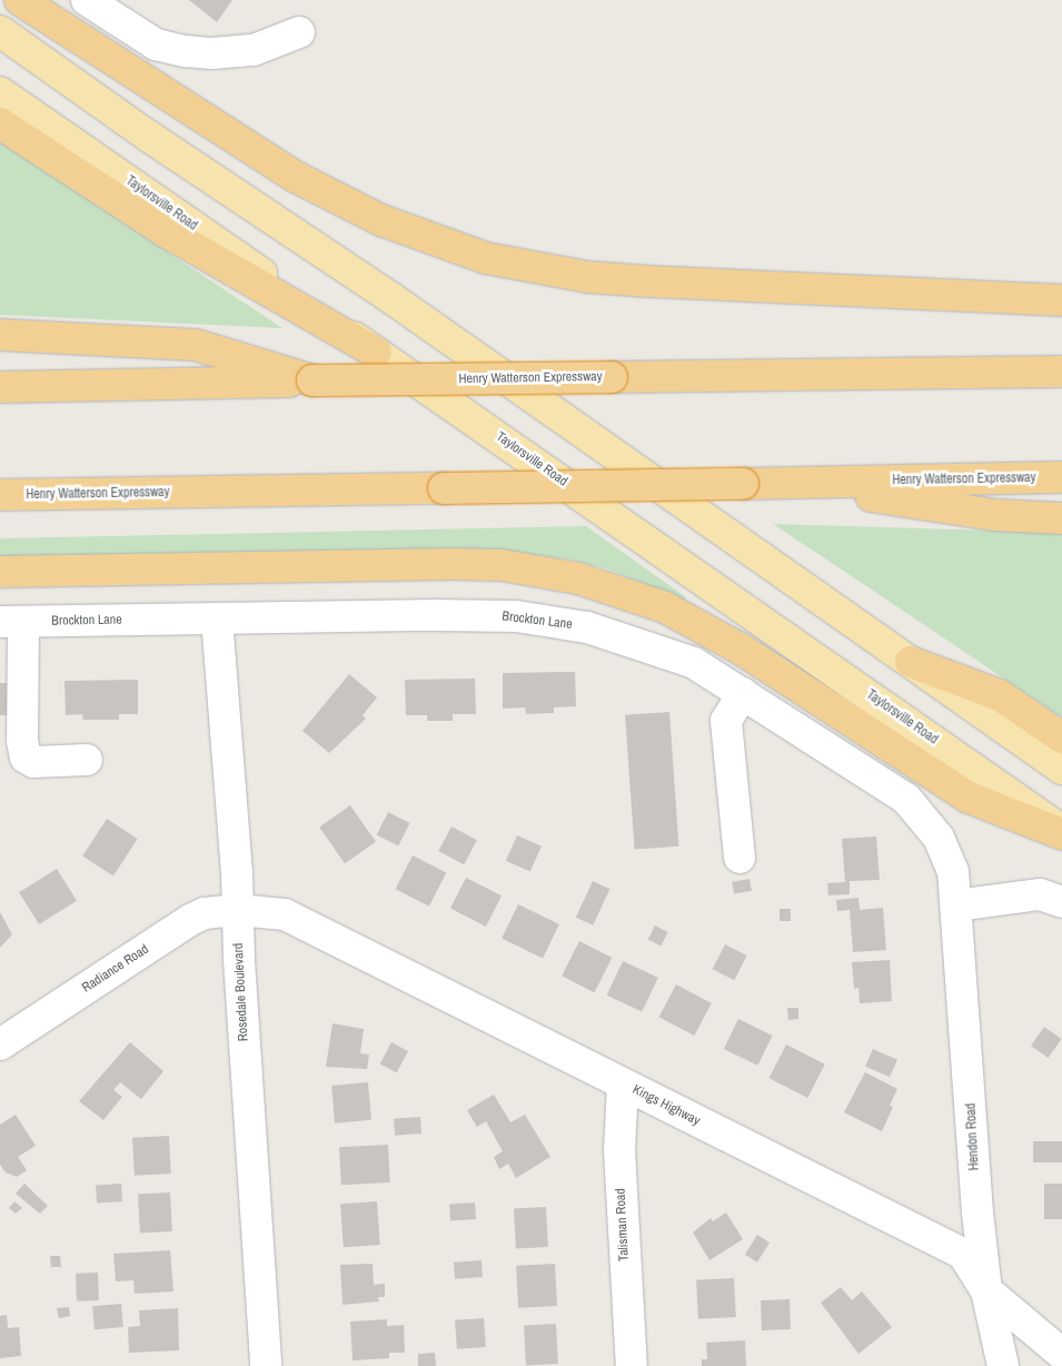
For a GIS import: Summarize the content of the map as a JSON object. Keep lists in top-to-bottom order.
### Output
{
  "streets": {
    "highway": ["Henry Watterson Expressway"],
    "main road": ["Taylorsville Road"],
    "street": [
      "Brockton Lane",
      "Radiance Road",
      "Rosedale Boulevard",
      "Kings Highway",
      "Hendon Road",
      "Talisman Road"
    ]
  },
  "crossings": [
    ["Brockton Lane", "Rosedale Boulevard"],
    ["Brockton Lane", "Hendon Road"],
    ["Radiance Road", "Rosedale Boulevard"],
    ["Radiance Road", "Kings Highway"],
    ["Rosedale Boulevard", "Kings Highway"],
    ["Kings Highway", "Hendon Road"],
    ["Kings Highway", "Talisman Road"]
  ]
}
